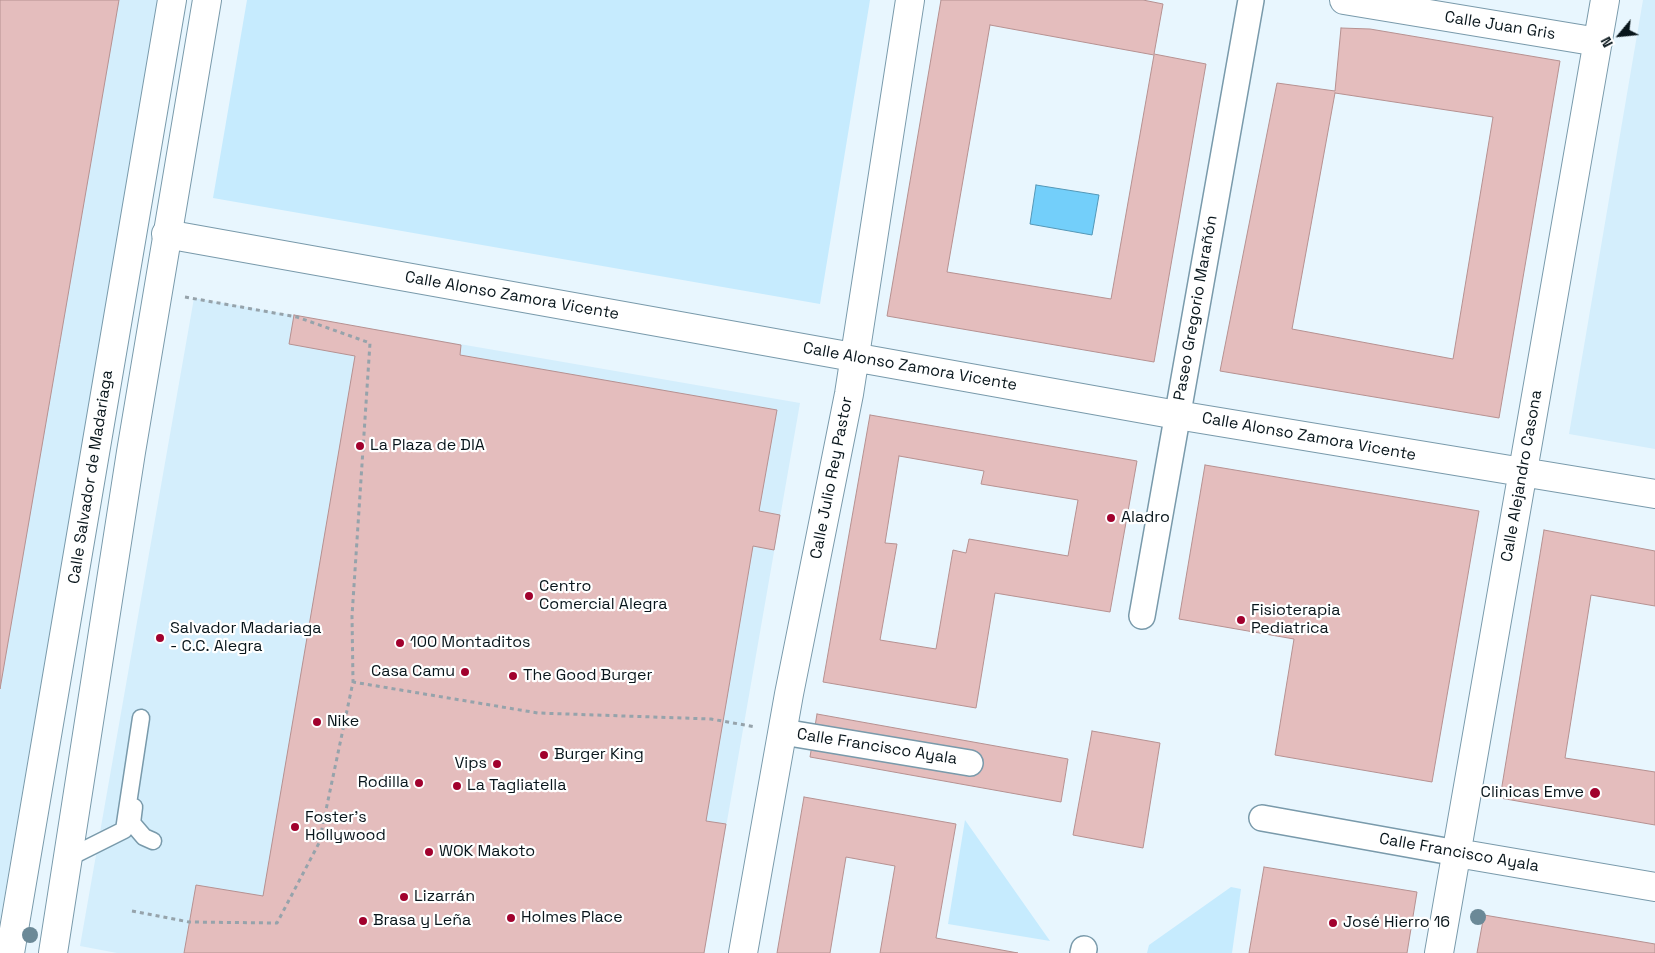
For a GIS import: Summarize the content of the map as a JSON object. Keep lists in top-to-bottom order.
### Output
{
  "streets": {
    "street": [
      "Calle Juan Gris",
      "Calle Alonso Zamora Vicente",
      "Paseo Gregorio Marañón",
      "Calle Alejandro Casona",
      "Calle Salvador de Madariaga",
      "Calle Julio Rey Pastor",
      "Calle Francisco Ayala"
    ]
  },
  "crossings": [
    ["Calle Juan Gris", "Calle Alejandro Casona"],
    ["Calle Alonso Zamora Vicente", "Paseo Gregorio Marañón"],
    ["Calle Alonso Zamora Vicente", "Calle Alejandro Casona"],
    ["Calle Alonso Zamora Vicente", "Calle Julio Rey Pastor"],
    ["Calle Alejandro Casona", "Calle Francisco Ayala"],
    ["Calle Julio Rey Pastor", "Calle Francisco Ayala"]
  ],
  "places": [
    "La Plaza de DIA",
    "Aladro",
    "Centro Comercial Alegra",
    "Fisioterapia Pediatrica",
    "Salvador Madariaga - C.C. Alegra",
    "100 Montaditos",
    "Casa Camu",
    "The Good Burger",
    "Nike",
    "Burger King",
    "Vips",
    "Rodilla",
    "La Tagliatella",
    "Clinicas Emve",
    "Foster's Hollywood",
    "WOK Makoto",
    "Lizarrán",
    "Holmes Place",
    "Brasa y Leña",
    "José Hierro 16"
  ],
  "north": "bottom left"
}
